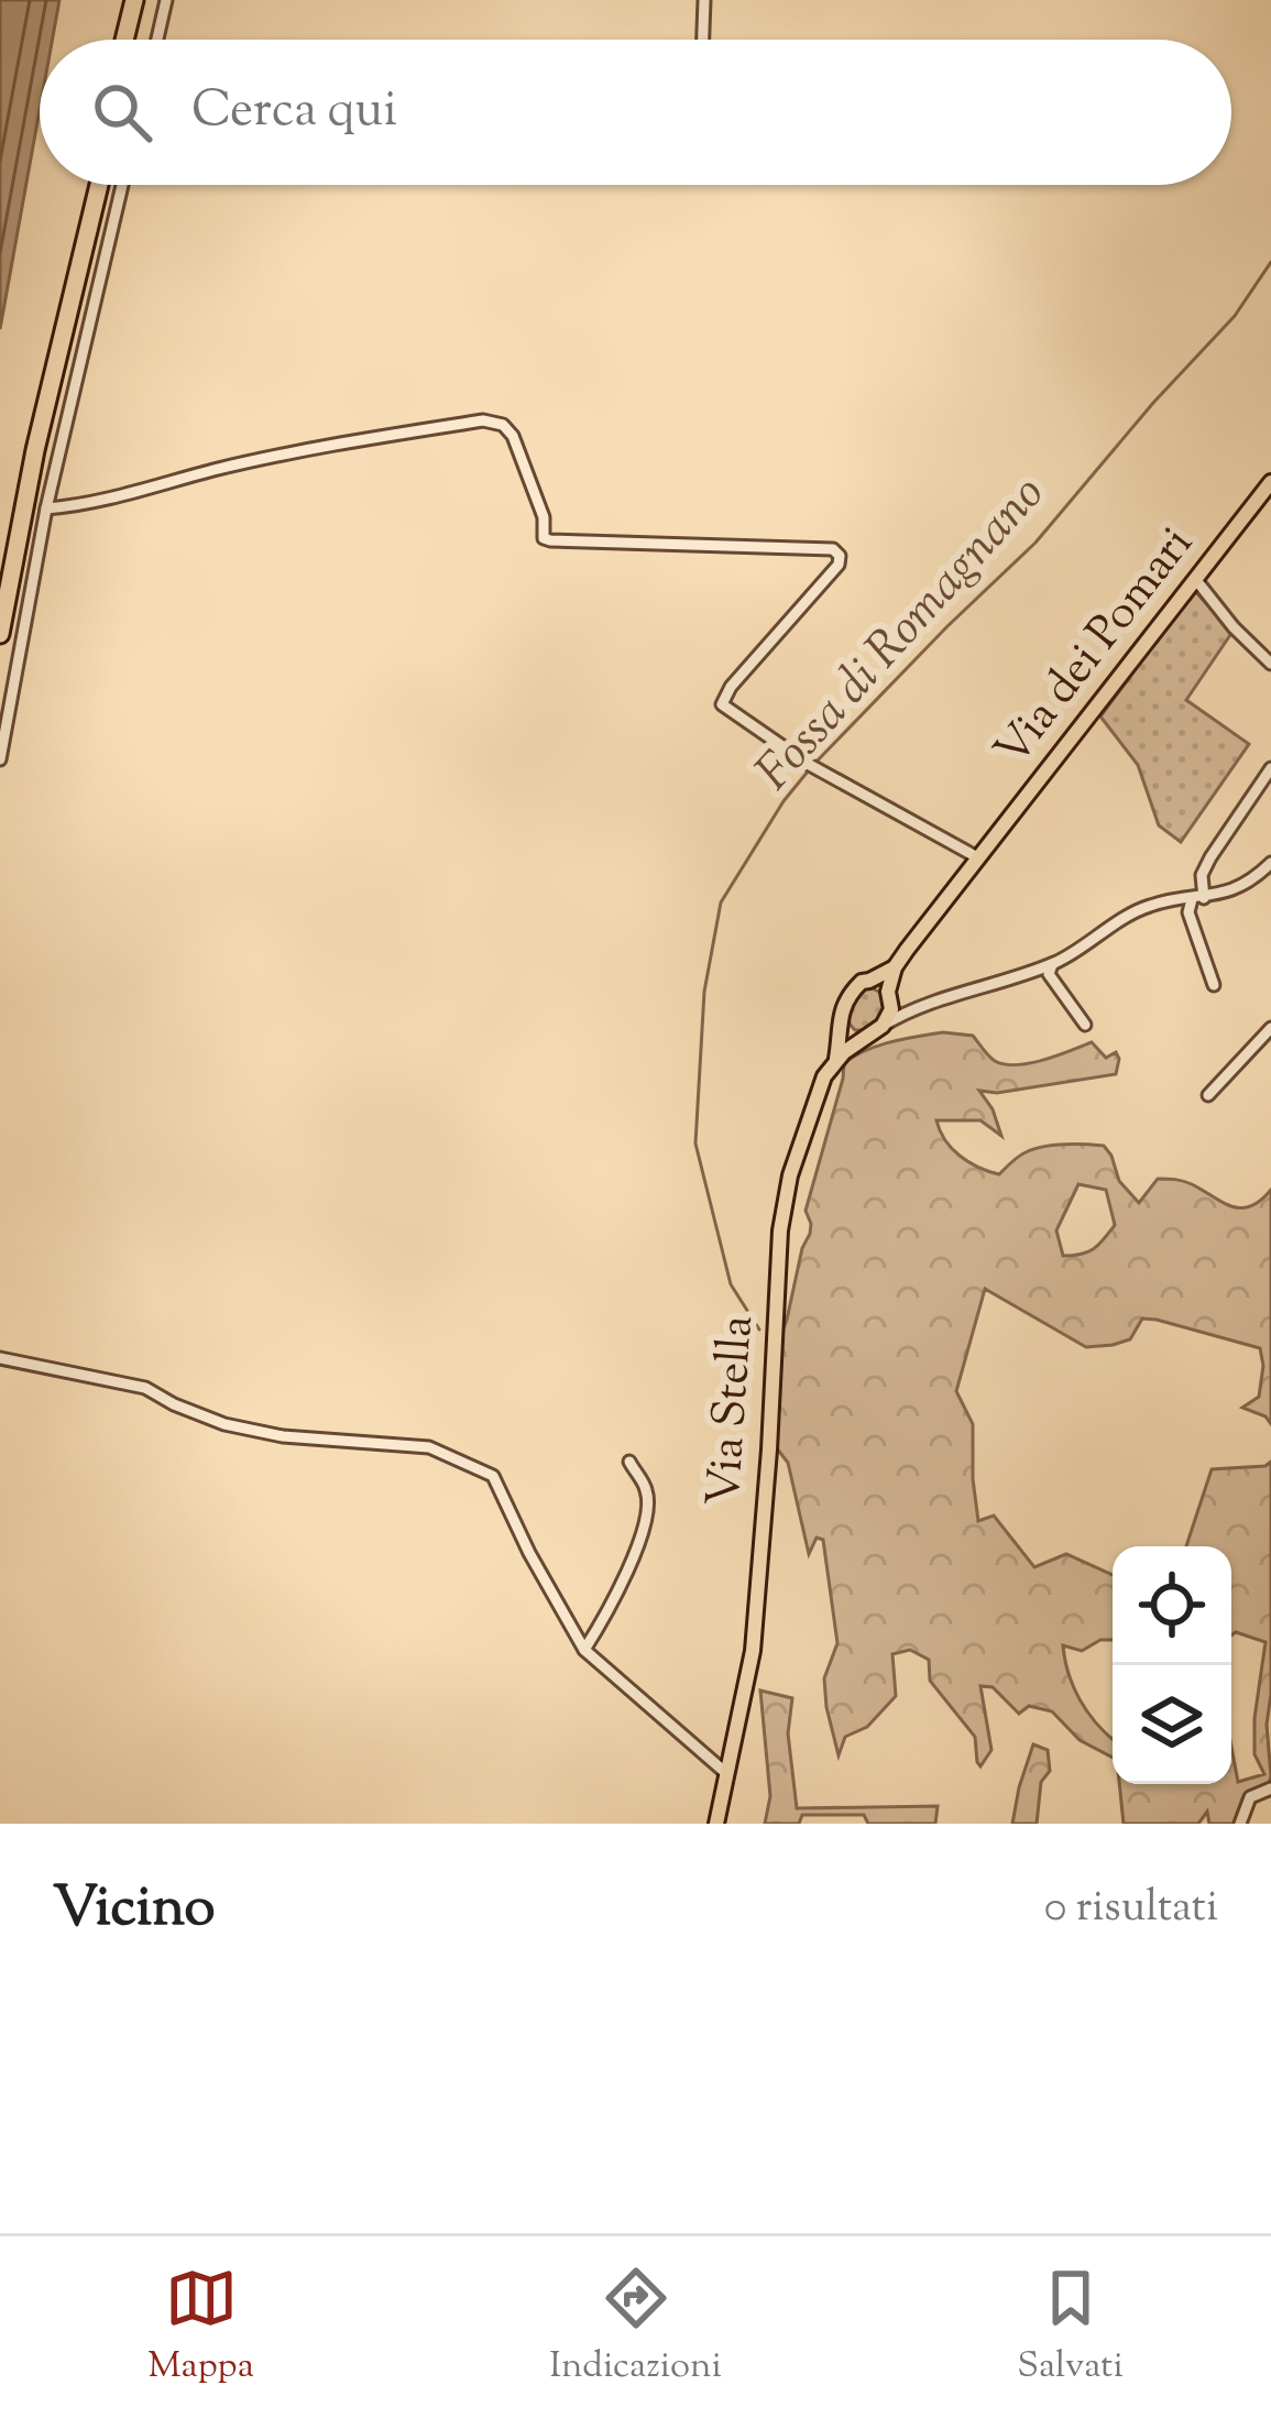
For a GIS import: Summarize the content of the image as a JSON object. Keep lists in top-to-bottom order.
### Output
{
  "streets": {
    "main road": ["Via dei Pomari", "Via Stella"]
  },
  "crossings": [
    ["Via dei Pomari", "Via Stella"]
  ],
  "water": ["Fossa di Romagnano"],
  "page": {
    "search": "Cerca qui",
    "heading": ["Vicino", "0 risultati"],
    "nav": ["Mappa", "Indicazioni", "Salvati"]
  }
}
